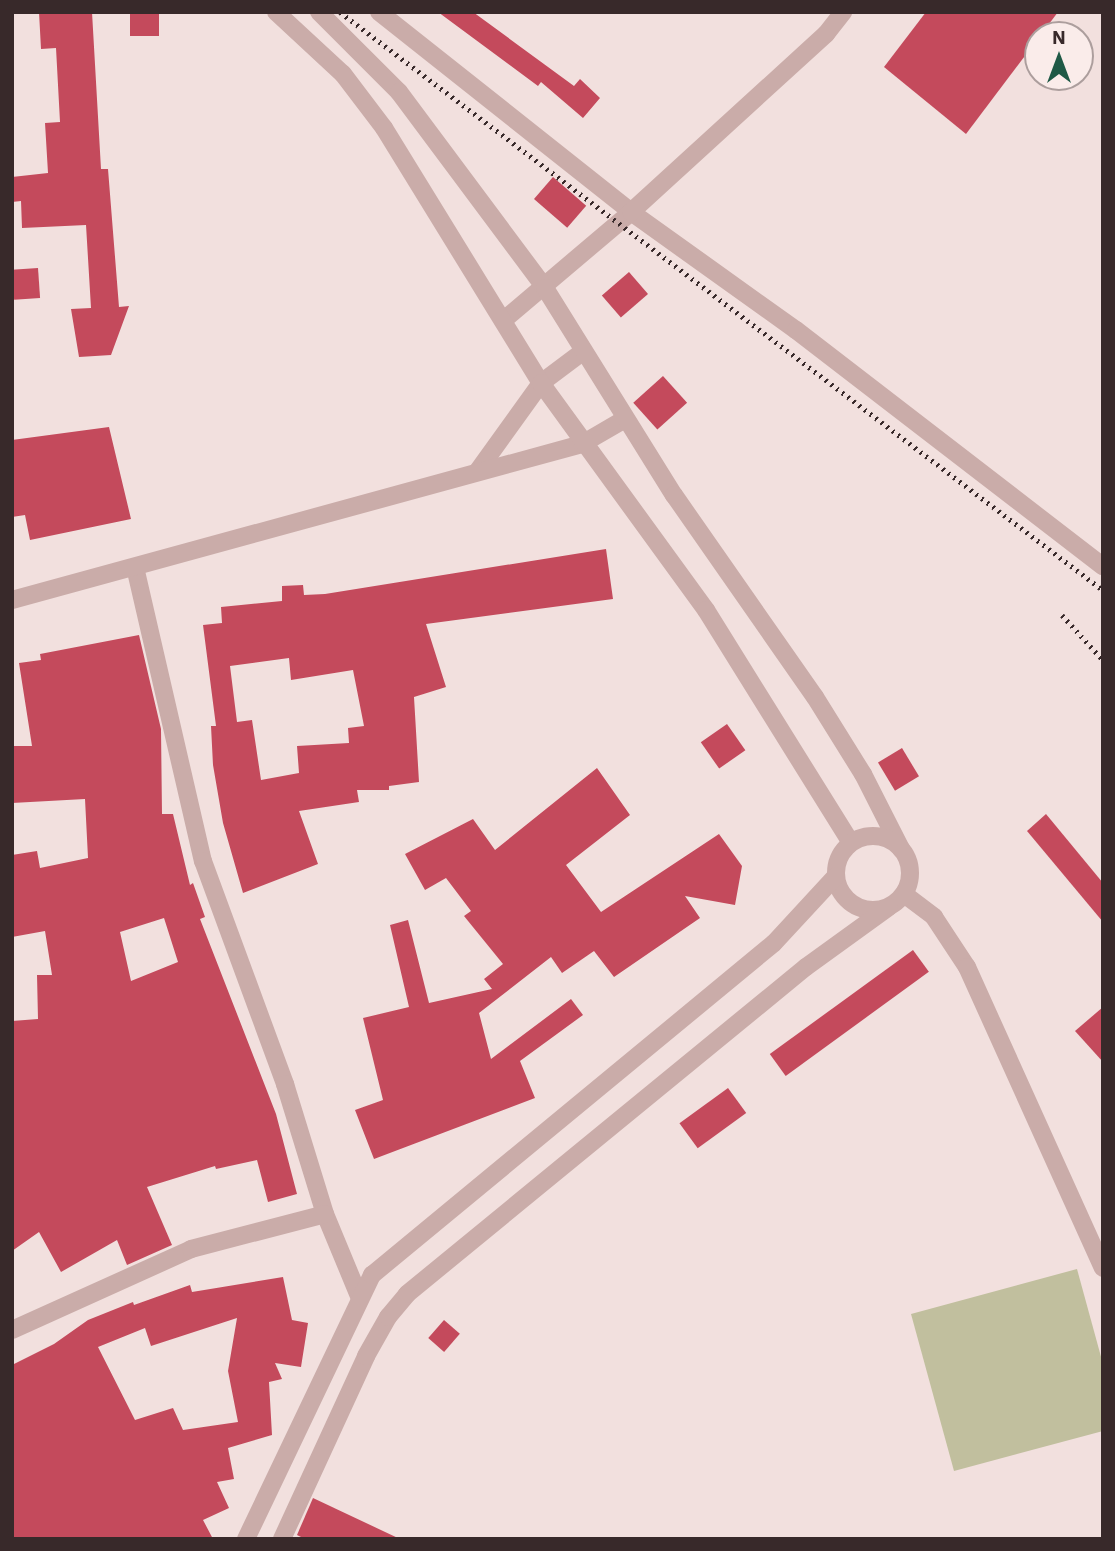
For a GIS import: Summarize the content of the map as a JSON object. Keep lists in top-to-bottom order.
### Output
{
  "north": "top"
}
